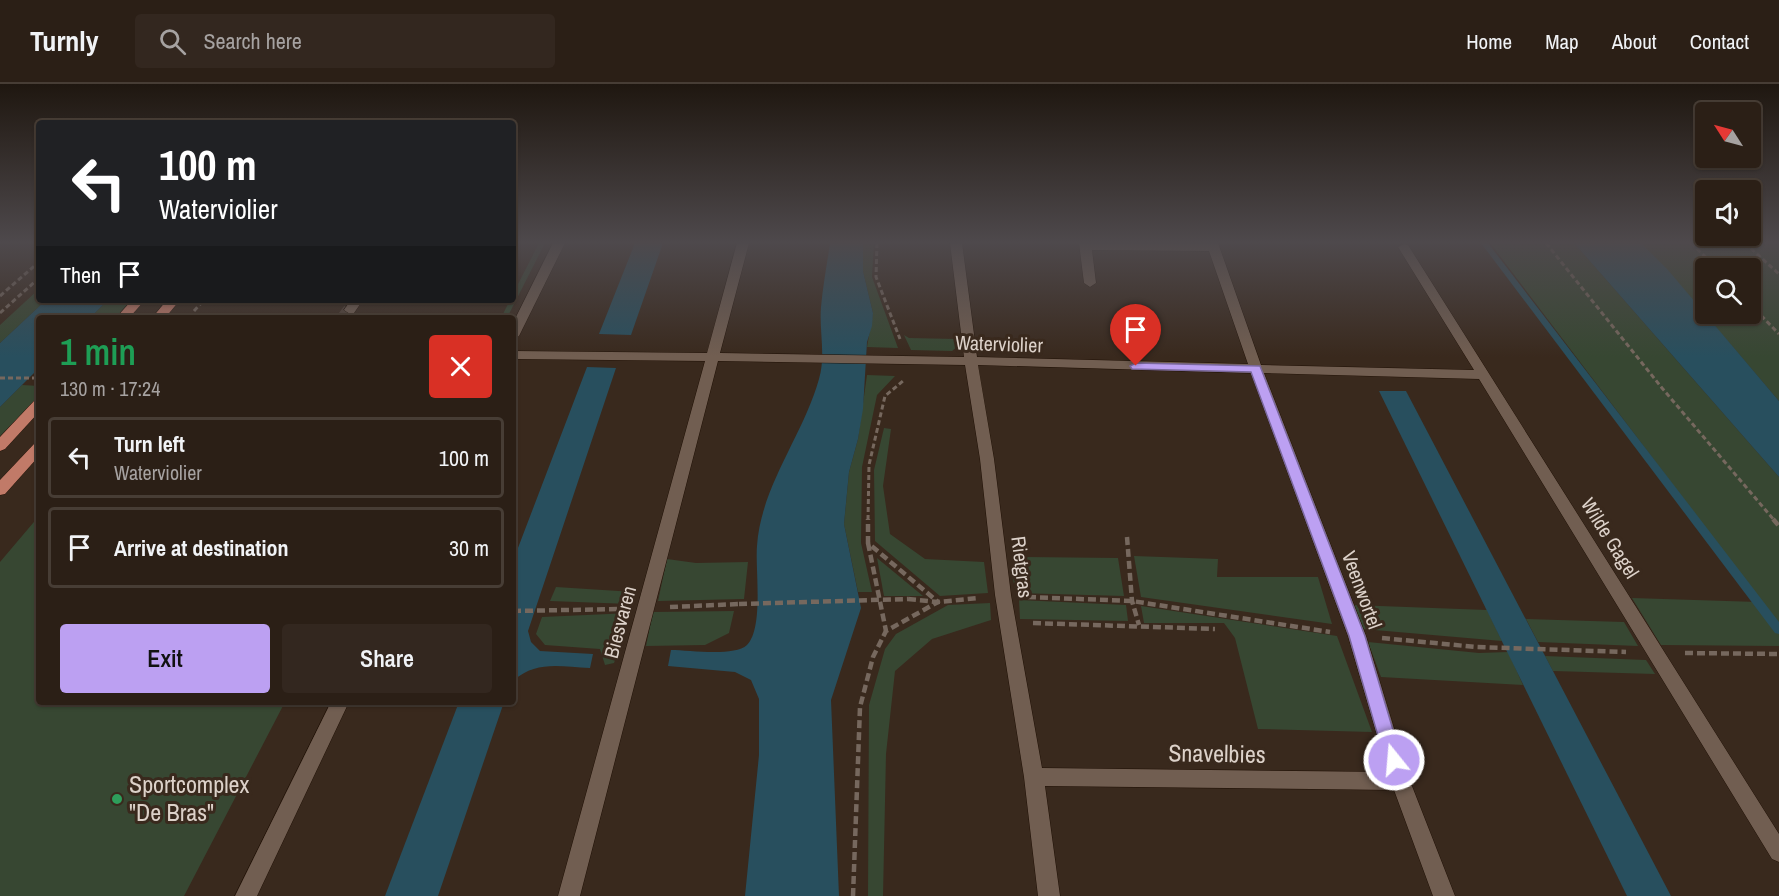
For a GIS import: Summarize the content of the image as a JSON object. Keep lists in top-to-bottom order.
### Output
{
  "streets": {
    "street": [
      "Waterviolier",
      "Wilde Gagel",
      "Rietgras",
      "Veenwortel",
      "Biesvaren",
      "Snavelbies"
    ]
  },
  "crossings": [
    ["Waterviolier", "Wilde Gagel"],
    ["Waterviolier", "Rietgras"],
    ["Waterviolier", "Veenwortel"],
    ["Waterviolier", "Biesvaren"],
    ["Rietgras", "Snavelbies"],
    ["Veenwortel", "Snavelbies"]
  ],
  "places": ["Sportcomplex \"De Bras\""],
  "north": "top left",
  "page": {
    "header": "Turnly",
    "search": "Search here",
    "nav": [
      "Home",
      "Map",
      "About",
      "Contact"
    ],
    "turn": ["100 m", "Waterviolier"],
    "then": "Then",
    "heading": ["1 min", "130 m · 17:24"],
    "list": [
      {
        "name": "Turn left",
        "note": "Waterviolier",
        "value": "100 m"
      },
      {
        "name": "Arrive at destination",
        "value": "30 m"
      }
    ],
    "buttons": ["Exit", "Share"]
  }
}
